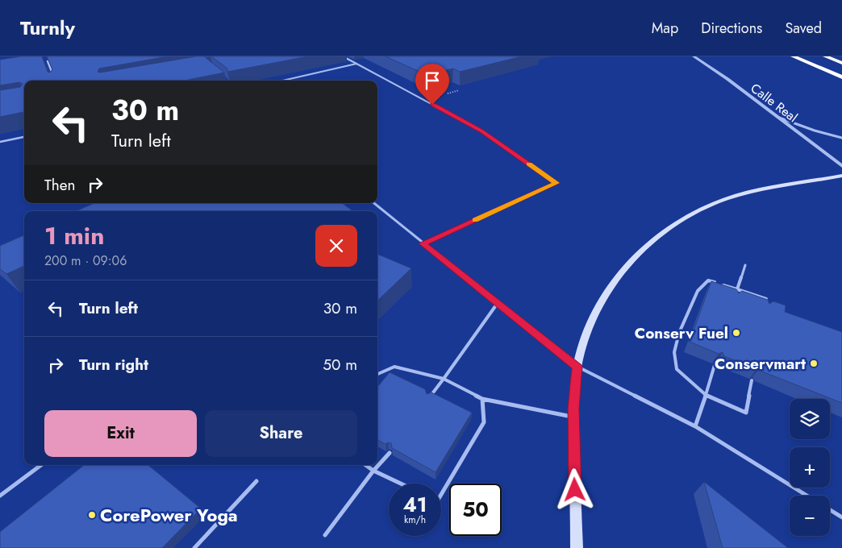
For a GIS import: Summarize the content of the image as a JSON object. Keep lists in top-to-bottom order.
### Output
{
  "streets": {
    "street": ["Calle Real"]
  },
  "places": ["Conserv Fuel", "Conservmart", "CorePower Yoga"],
  "page": {
    "header": "Turnly",
    "nav": ["Map", "Directions", "Saved"],
    "turn": ["30 m", "Turn left"],
    "then": "Then",
    "heading": ["1 min", "200 m · 09:06"],
    "list": [
      {
        "name": "Turn left",
        "value": "30 m"
      },
      {
        "name": "Turn right",
        "value": "50 m"
      }
    ],
    "map_buttons": ["+", "−"],
    "buttons": ["Exit", "Share"],
    "speed": "41 km/h",
    "limit": "50"
  }
}
